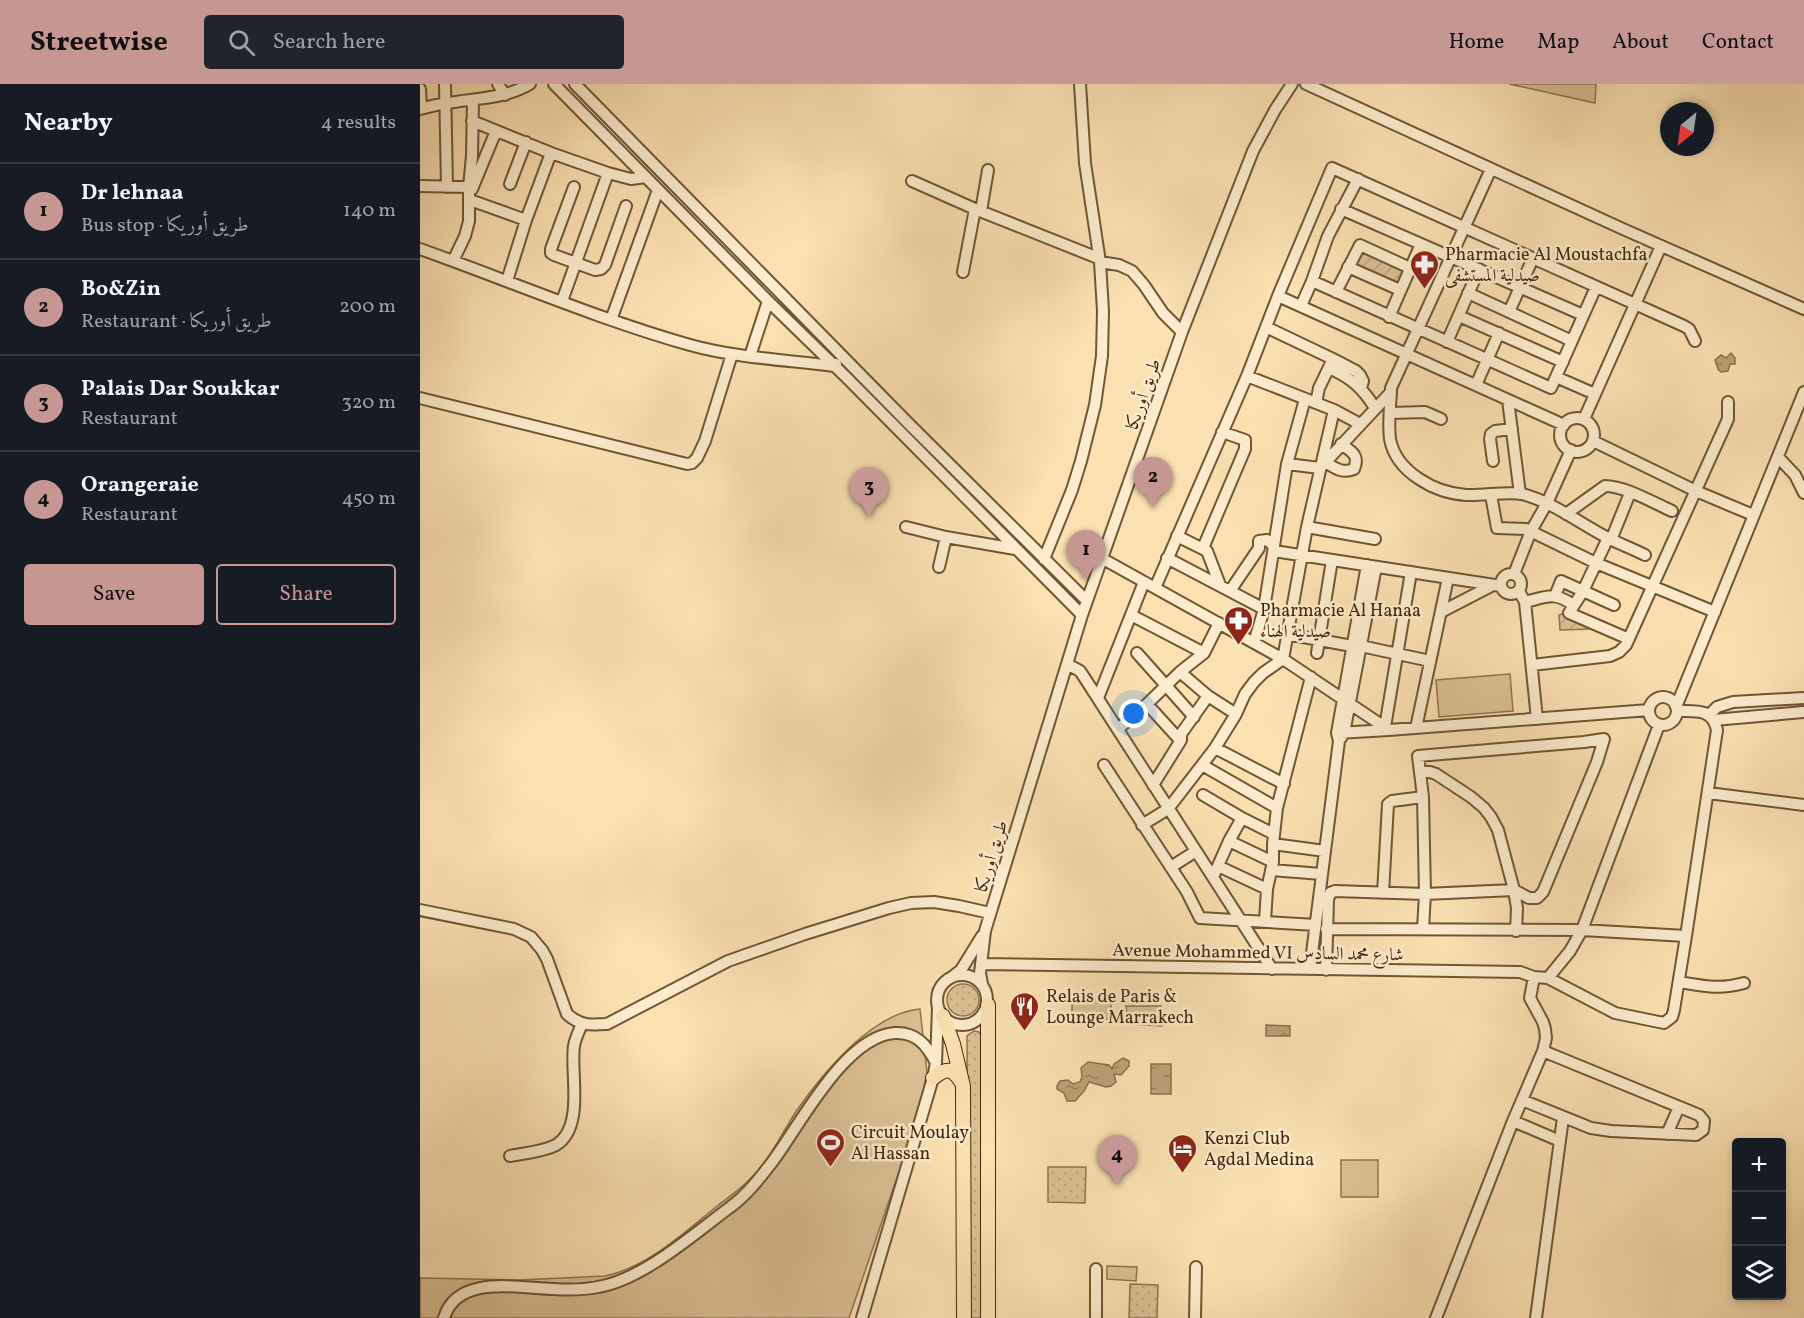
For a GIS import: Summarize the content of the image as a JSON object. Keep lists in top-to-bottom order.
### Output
{
  "streets": {
    "street": ["طريق أوريكا", "Avenue Mohammed VI شارع محمد السادس"]
  },
  "crossings": [
    ["طريق أوريكا", "Avenue Mohammed VI شارع محمد السادس"]
  ],
  "places": {
    "pharmacy": ["Pharmacie Al Moustachfa صيدلية المستشفى", "Pharmacie Al Hanaa صيدلية الهناء"],
    "restaurant": ["Relais de Paris & Lounge Marrakech"],
    "sports": ["Circuit Moulay Al Hassan"],
    "hotel": ["Kenzi Club Agdal Medina"]
  },
  "north": "bottom left",
  "page": {
    "header": "Streetwise",
    "search": "Search here",
    "nav": [
      "Home",
      "Map",
      "About",
      "Contact"
    ],
    "heading": ["Nearby", "4 results"],
    "list": [
      {
        "mark": "1",
        "name": "Dr lehnaa",
        "note": "Bus stop · طريق أوريكا",
        "value": "140 m"
      },
      {
        "mark": "2",
        "name": "Bo&Zin",
        "note": "Restaurant · طريق أوريكا",
        "value": "200 m"
      },
      {
        "mark": "3",
        "name": "Palais Dar Soukkar",
        "note": "Restaurant",
        "value": "320 m"
      },
      {
        "mark": "4",
        "name": "Orangeraie",
        "note": "Restaurant",
        "value": "450 m"
      }
    ],
    "pins": [
      "2",
      "3",
      "1",
      "4"
    ],
    "buttons": ["Save", "Share"],
    "map_buttons": ["+", "−"]
  }
}
